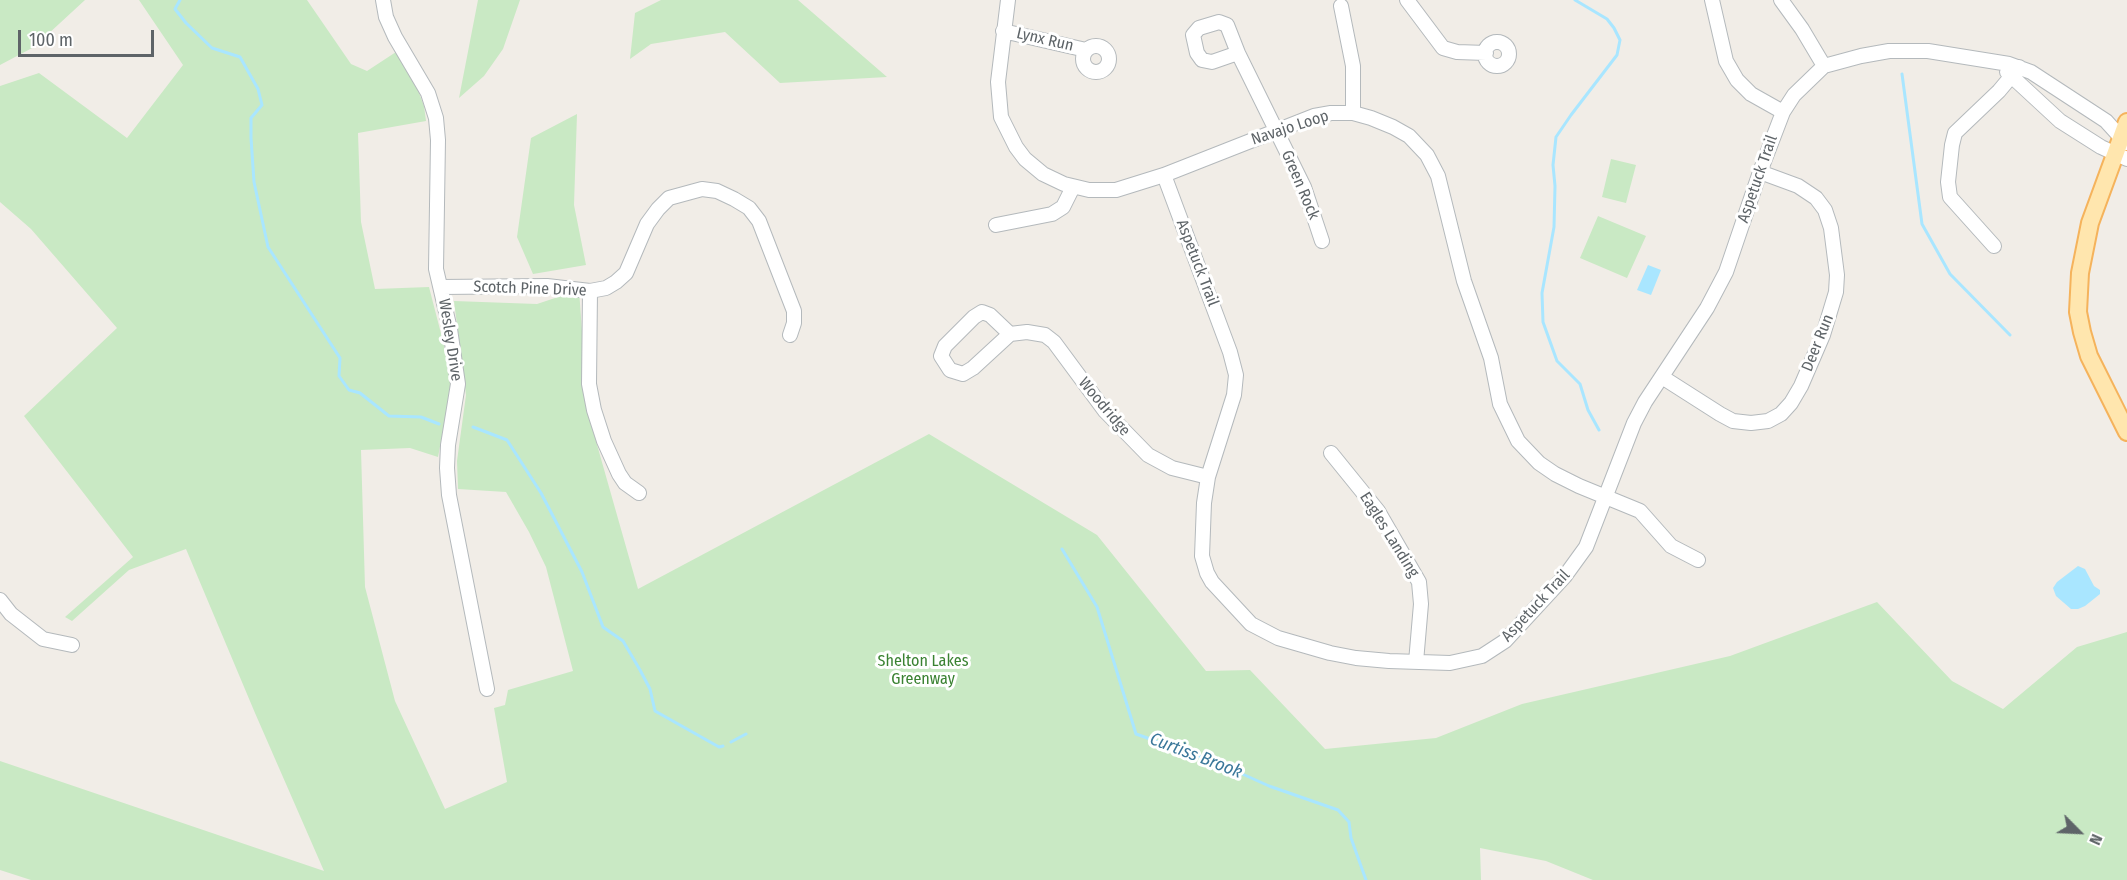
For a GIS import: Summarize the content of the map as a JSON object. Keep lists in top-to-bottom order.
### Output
{
  "streets": {
    "street": [
      "Lynx Run",
      "Navajo Loop",
      "Aspetuck Trail",
      "Green Rock",
      "Scotch Pine Drive",
      "Wesley Drive",
      "Deer Run",
      "Woodridge",
      "Eagles Landing"
    ]
  },
  "crossings": [
    ["Lynx Run", "Navajo Loop"],
    ["Navajo Loop", "Aspetuck Trail"],
    ["Navajo Loop", "Green Rock"],
    ["Aspetuck Trail", "Deer Run"],
    ["Aspetuck Trail", "Woodridge"],
    ["Aspetuck Trail", "Eagles Landing"],
    ["Scotch Pine Drive", "Wesley Drive"]
  ],
  "water": ["Curtiss Brook"],
  "parks": ["Shelton Lakes Greenway"],
  "scale_bar": "100 m",
  "north": "bottom right"
}
